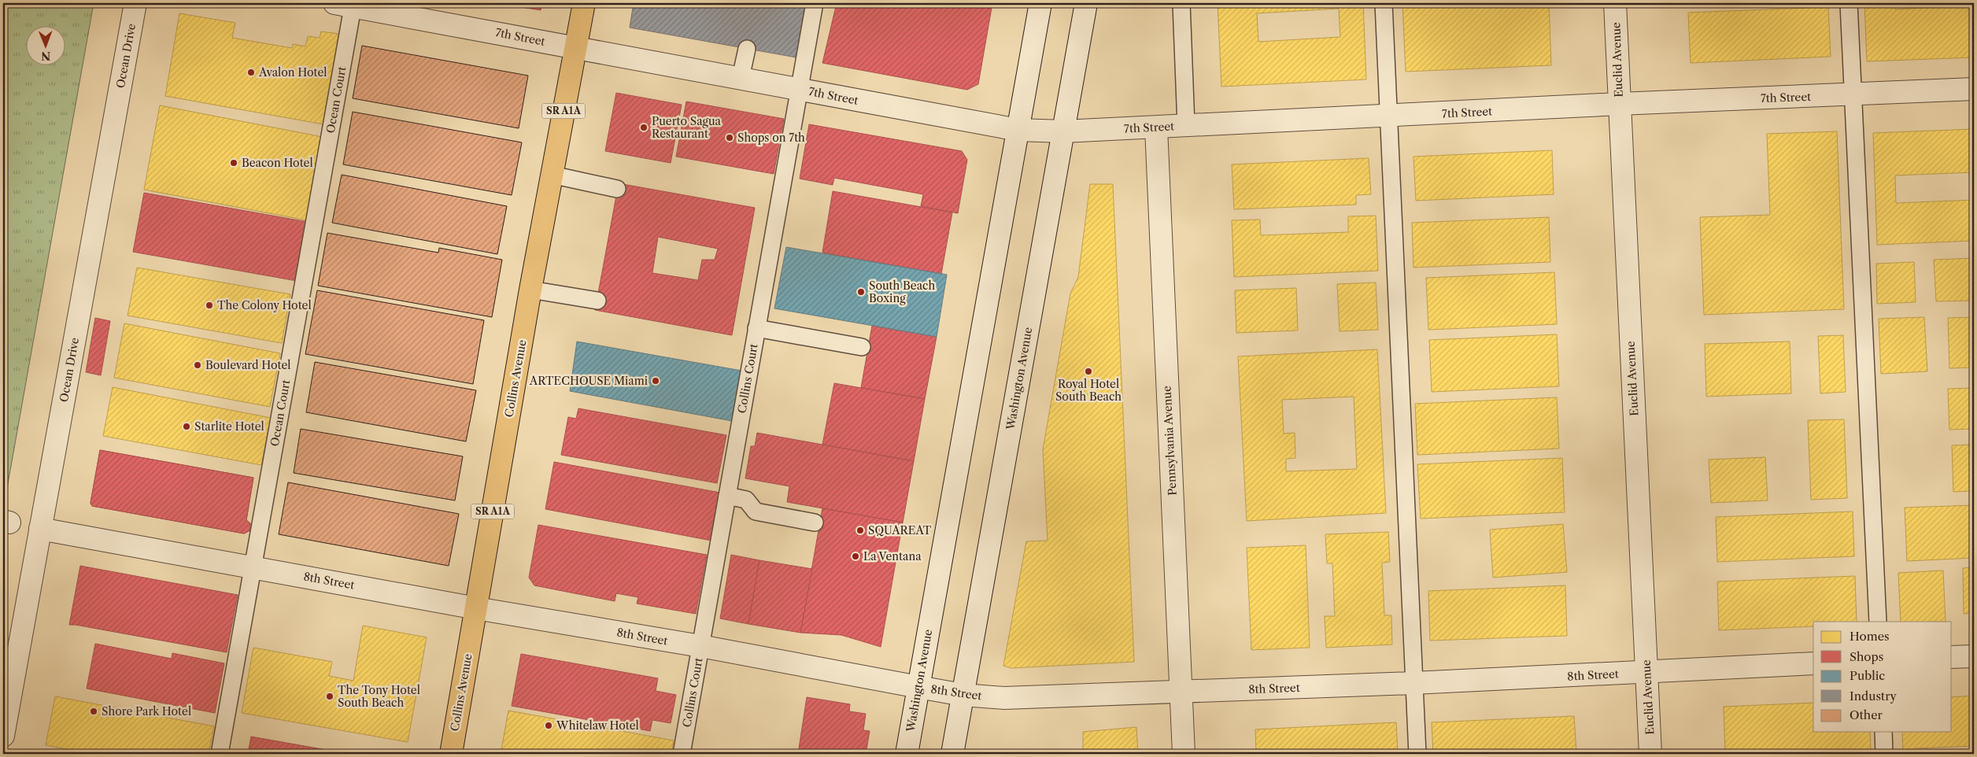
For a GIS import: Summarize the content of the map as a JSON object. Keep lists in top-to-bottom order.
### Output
{
  "streets": {
    "main road": ["SR A1A", "Collins Avenue"],
    "street": [
      "7th Street",
      "Ocean Drive",
      "Euclid Avenue",
      "Washington Avenue",
      "Pennsylvania Avenue",
      "8th Street"
    ],
    "lane": ["Ocean Court", "Collins Court"]
  },
  "crossings": [
    ["7th Street", "Euclid Avenue"],
    ["7th Street", "Ocean Court"],
    ["7th Street", "Collins Avenue"],
    ["7th Street", "Collins Court"],
    ["7th Street", "Washington Avenue"],
    ["7th Street", "Pennsylvania Avenue"],
    ["Ocean Drive", "8th Street"],
    ["Euclid Avenue", "8th Street"],
    ["Ocean Court", "8th Street"],
    ["Collins Avenue", "8th Street"],
    ["Collins Court", "8th Street"],
    ["Washington Avenue", "8th Street"],
    ["Pennsylvania Avenue", "8th Street"]
  ],
  "places": [
    "Avalon Hotel",
    "Puerto Sagua Restaurant",
    "Shops on 7th",
    "Beacon Hotel",
    "South Beach Boxing",
    "The Colony Hotel",
    "Boulevard Hotel",
    "Royal Hotel South Beach",
    "ARTECHOUSE Miami",
    "Starlite Hotel",
    "SQUAREAT",
    "La Ventana",
    "The Tony Hotel South Beach",
    "Shore Park Hotel",
    "Whitelaw Hotel"
  ],
  "legend": [
    "Homes",
    "Shops",
    "Public",
    "Industry",
    "Other"
  ],
  "north": "bottom"
}
